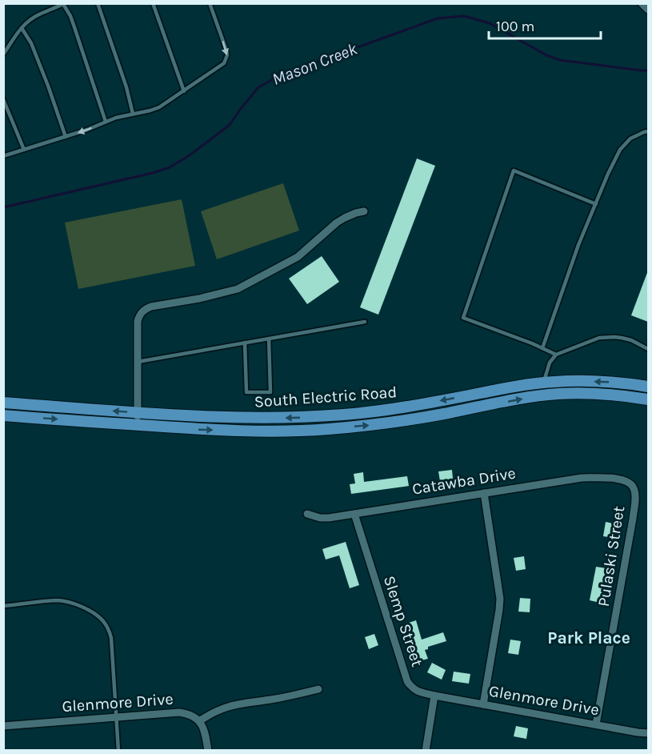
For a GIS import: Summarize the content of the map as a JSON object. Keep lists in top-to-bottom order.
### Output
{
  "streets": {
    "main road": ["South Electric Road"],
    "street": [
      "Catawba Drive",
      "Pulaski Street",
      "Slemp Street",
      "Glenmore Drive"
    ]
  },
  "crossings": [
    ["Catawba Drive", "Pulaski Street"],
    ["Catawba Drive", "Slemp Street"],
    ["Pulaski Street", "Glenmore Drive"],
    ["Slemp Street", "Glenmore Drive"]
  ],
  "districts": ["Park Place"],
  "water": ["Mason Creek"],
  "scale_bar": "100 m"
}
